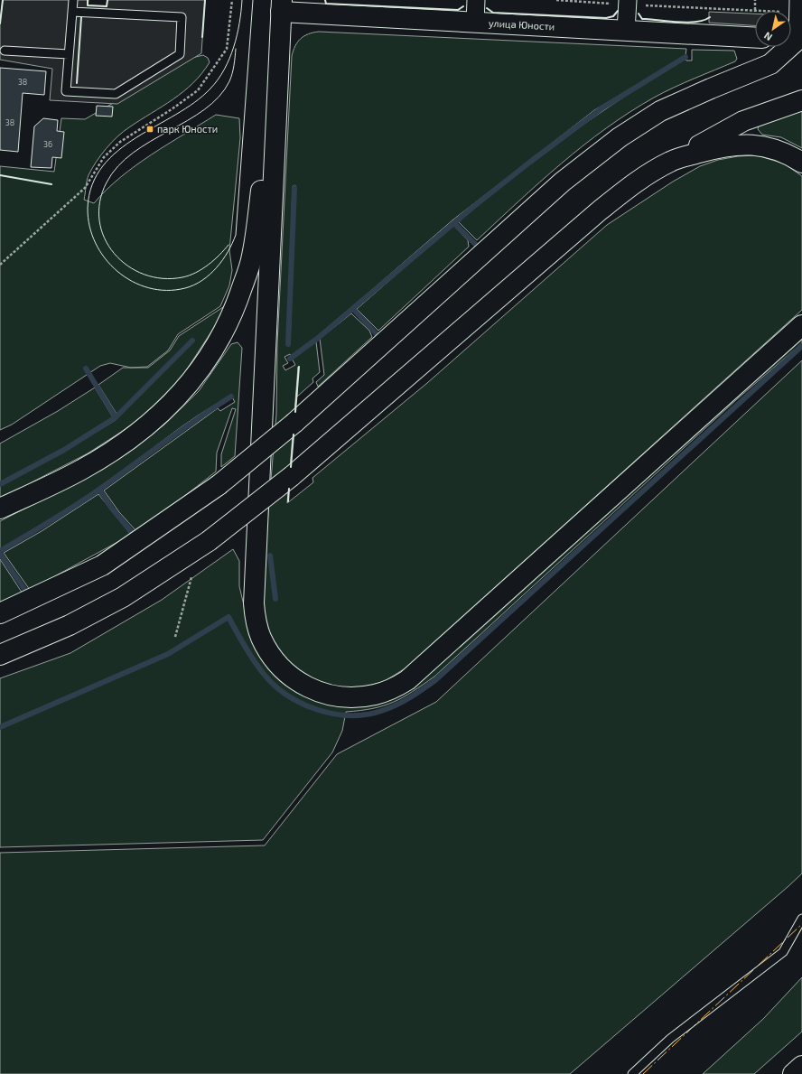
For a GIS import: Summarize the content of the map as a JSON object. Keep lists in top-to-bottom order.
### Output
{
  "streets": {
    "main road": ["улица Юности"]
  },
  "places": {
    "transit": ["парк Юности"]
  },
  "house_numbers": ["38", "38", "36"],
  "north": "bottom left"
}
